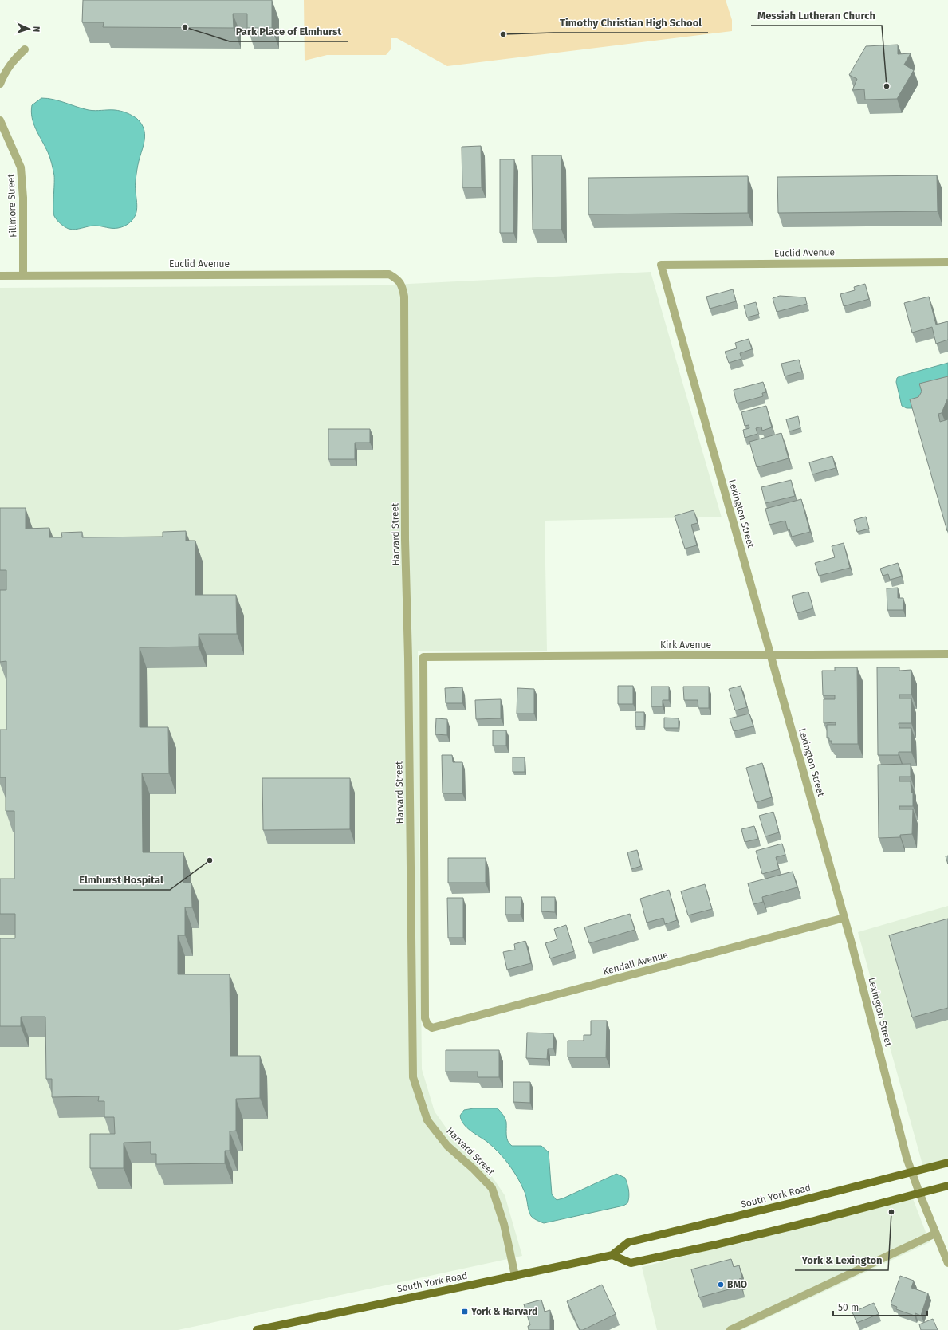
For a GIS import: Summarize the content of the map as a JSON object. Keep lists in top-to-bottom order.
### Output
{
  "streets": {
    "main road": ["South York Road"],
    "street": [
      "Fillmore Street",
      "Euclid Avenue",
      "Lexington Street",
      "Harvard Street",
      "Kirk Avenue",
      "Kendall Avenue"
    ]
  },
  "crossings": [
    ["Fillmore Street", "Euclid Avenue"],
    ["Euclid Avenue", "Lexington Street"],
    ["Euclid Avenue", "Harvard Street"],
    ["Lexington Street", "Kirk Avenue"],
    ["Lexington Street", "Kendall Avenue"],
    ["Lexington Street", "South York Road"],
    ["Harvard Street", "South York Road"],
    ["Kirk Avenue", "Kendall Avenue"]
  ],
  "places": {
    "other": [
      "Park Place of Elmhurst",
      "Timothy Christian High School",
      "Messiah Lutheran Church",
      "Elmhurst Hospital",
      "York & Lexington",
      "BMO"
    ],
    "transit": ["York & Harvard"]
  },
  "scale_bar": "50 m",
  "north": "right"
}
